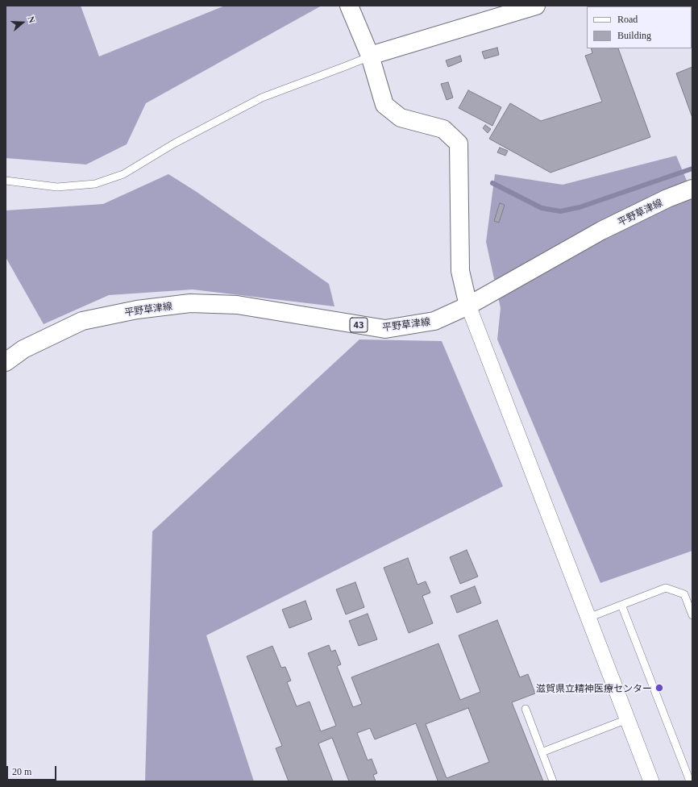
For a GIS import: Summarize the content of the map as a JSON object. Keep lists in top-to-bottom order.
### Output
{
  "streets": {
    "main road": ["平野草津線", "43"]
  },
  "places": ["滋賀県立精神医療センター"],
  "legend": ["Road", "Building"],
  "scale_bar": "20 m",
  "north": "right"
}
